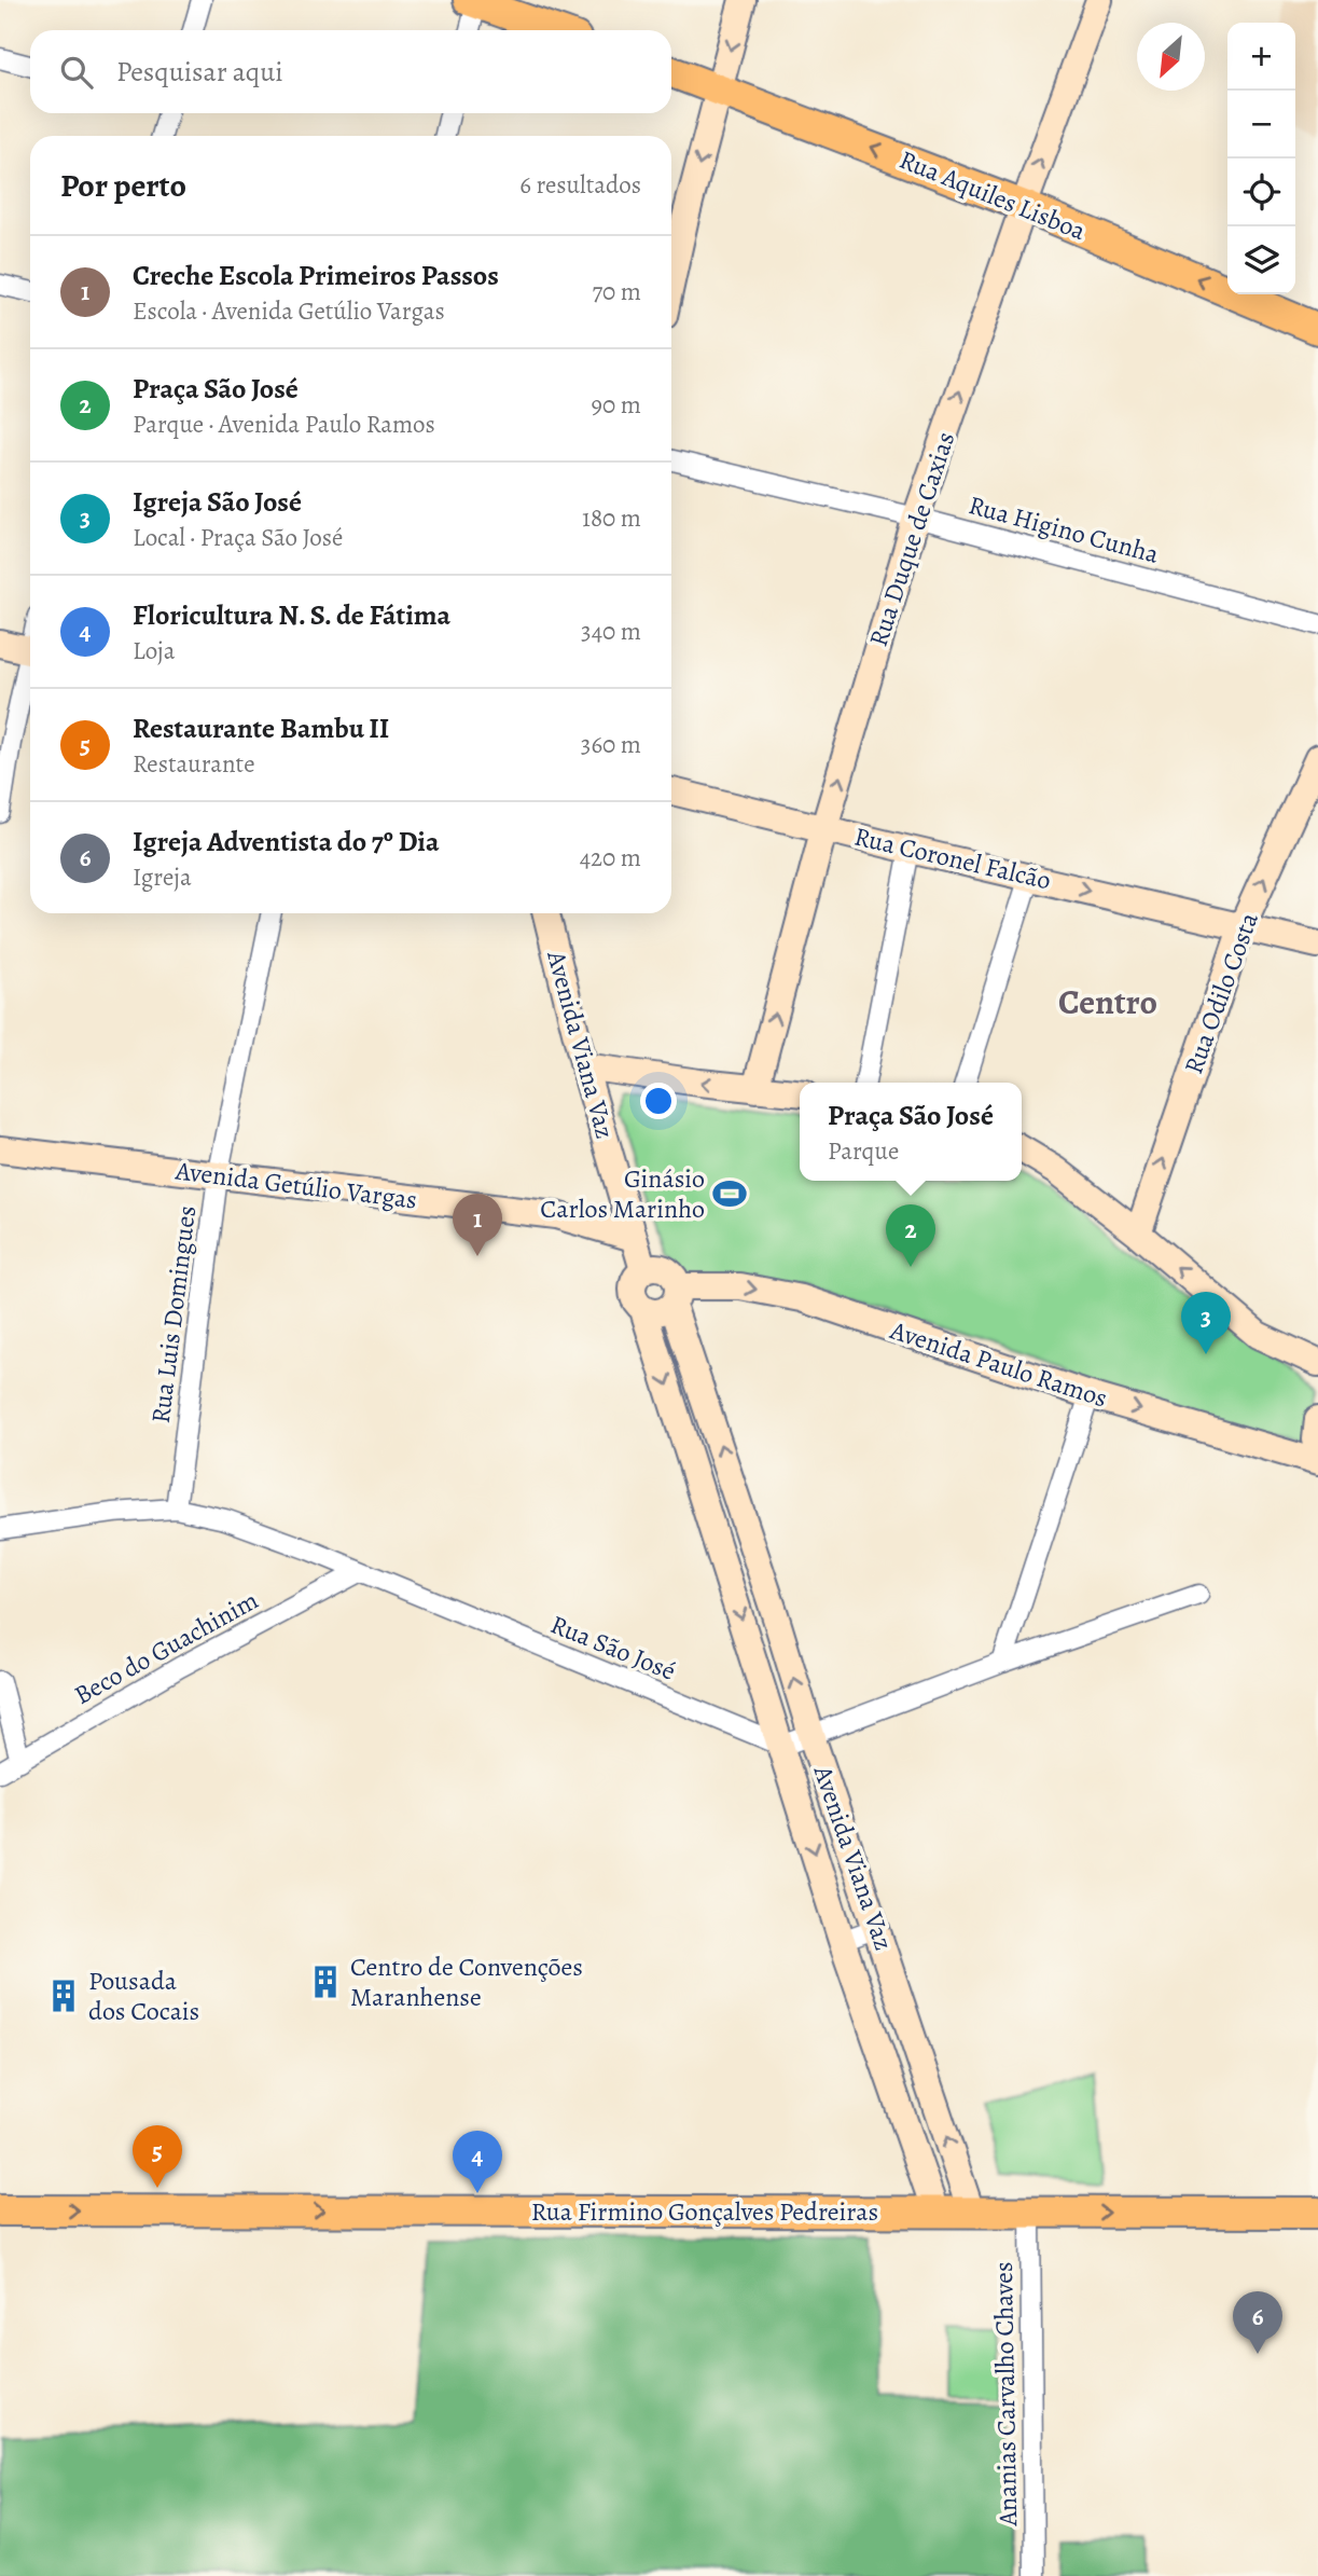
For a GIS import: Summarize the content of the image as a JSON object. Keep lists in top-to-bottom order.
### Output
{
  "streets": {
    "main road": ["Rua Aquiles Lisboa", "Rua Firmino Gonçalves Pedreiras"],
    "street": [
      "Rua Higino Cunha",
      "Rua Duque de Caxias",
      "Rua Coronel Falcão",
      "Rua Odilo Costa",
      "Avenida Viana Vaz",
      "Avenida Getúlio Vargas",
      "Rua Luis Domingues",
      "Avenida Paulo Ramos",
      "Beco do Guachinim",
      "Rua São José",
      "Ananias Carvalho Chaves"
    ]
  },
  "crossings": [
    ["Rua Aquiles Lisboa", "Rua Duque de Caxias"],
    ["Rua Higino Cunha", "Rua Duque de Caxias"],
    ["Rua Duque de Caxias", "Rua Coronel Falcão"],
    ["Rua Coronel Falcão", "Rua Odilo Costa"],
    ["Avenida Viana Vaz", "Avenida Getúlio Vargas"],
    ["Avenida Viana Vaz", "Avenida Paulo Ramos"],
    ["Avenida Viana Vaz", "Rua São José"],
    ["Avenida Viana Vaz", "Rua Firmino Gonçalves Pedreiras"],
    ["Avenida Getúlio Vargas", "Rua Luis Domingues"],
    ["Rua Luis Domingues", "Rua São José"],
    ["Beco do Guachinim", "Rua São José"],
    ["Rua Firmino Gonçalves Pedreiras", "Ananias Carvalho Chaves"]
  ],
  "one_way": ["Rua Aquiles Lisboa", "Rua Firmino Gonçalves Pedreiras"],
  "districts": ["Centro"],
  "places": {
    "sports": ["Ginásio Carlos Marinho"],
    "building": ["Centro de Convenções Maranhense", "Pousada dos Cocais"]
  },
  "north": "bottom left",
  "page": {
    "map_buttons": ["+", "−"],
    "search": "Pesquisar aqui",
    "heading": ["Por perto", "6 resultados"],
    "list": [
      {
        "mark": "1",
        "name": "Creche Escola Primeiros Passos",
        "note": "Escola · Avenida Getúlio Vargas",
        "value": "70 m"
      },
      {
        "mark": "2",
        "name": "Praça São José",
        "note": "Parque · Avenida Paulo Ramos",
        "value": "90 m"
      },
      {
        "mark": "3",
        "name": "Igreja São José",
        "note": "Local · Praça São José",
        "value": "180 m"
      },
      {
        "mark": "4",
        "name": "Floricultura N. S. de Fátima",
        "note": "Loja",
        "value": "340 m"
      },
      {
        "mark": "5",
        "name": "Restaurante Bambu II",
        "note": "Restaurante",
        "value": "360 m"
      },
      {
        "mark": "6",
        "name": "Igreja Adventista do 7º Dia",
        "note": "Igreja",
        "value": "420 m"
      }
    ],
    "popup": ["Praça São José", "Parque"],
    "pins": [
      "1",
      "2",
      "3",
      "5",
      "4",
      "6"
    ]
  }
}
